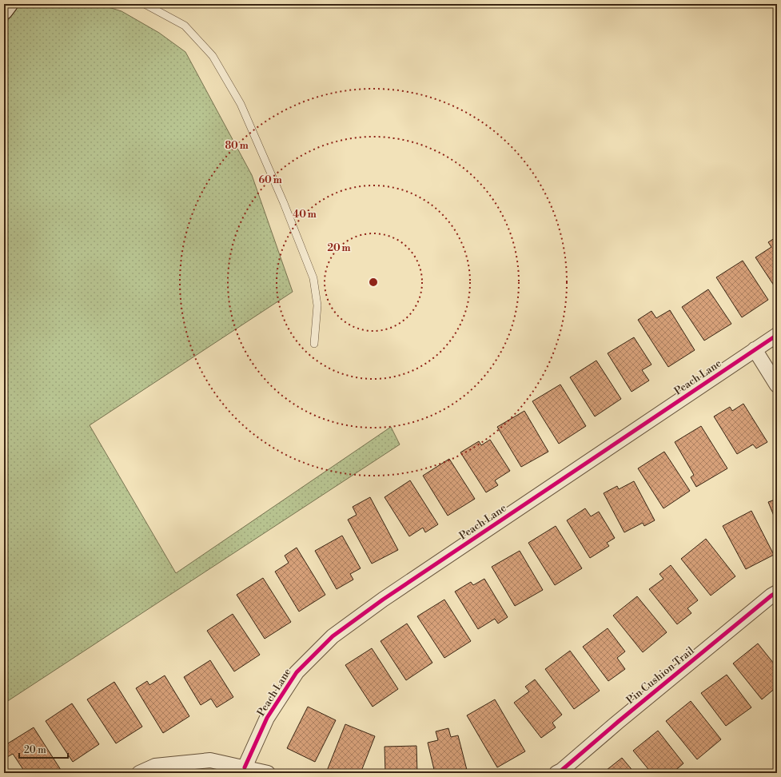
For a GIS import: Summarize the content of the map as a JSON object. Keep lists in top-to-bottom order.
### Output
{
  "streets": {
    "street": ["Peach Lane", "Pin Cushion Trail"]
  },
  "scale_bar": "20 m",
  "rings": [
    "80 m",
    "60 m",
    "40 m",
    "20 m"
  ]
}
